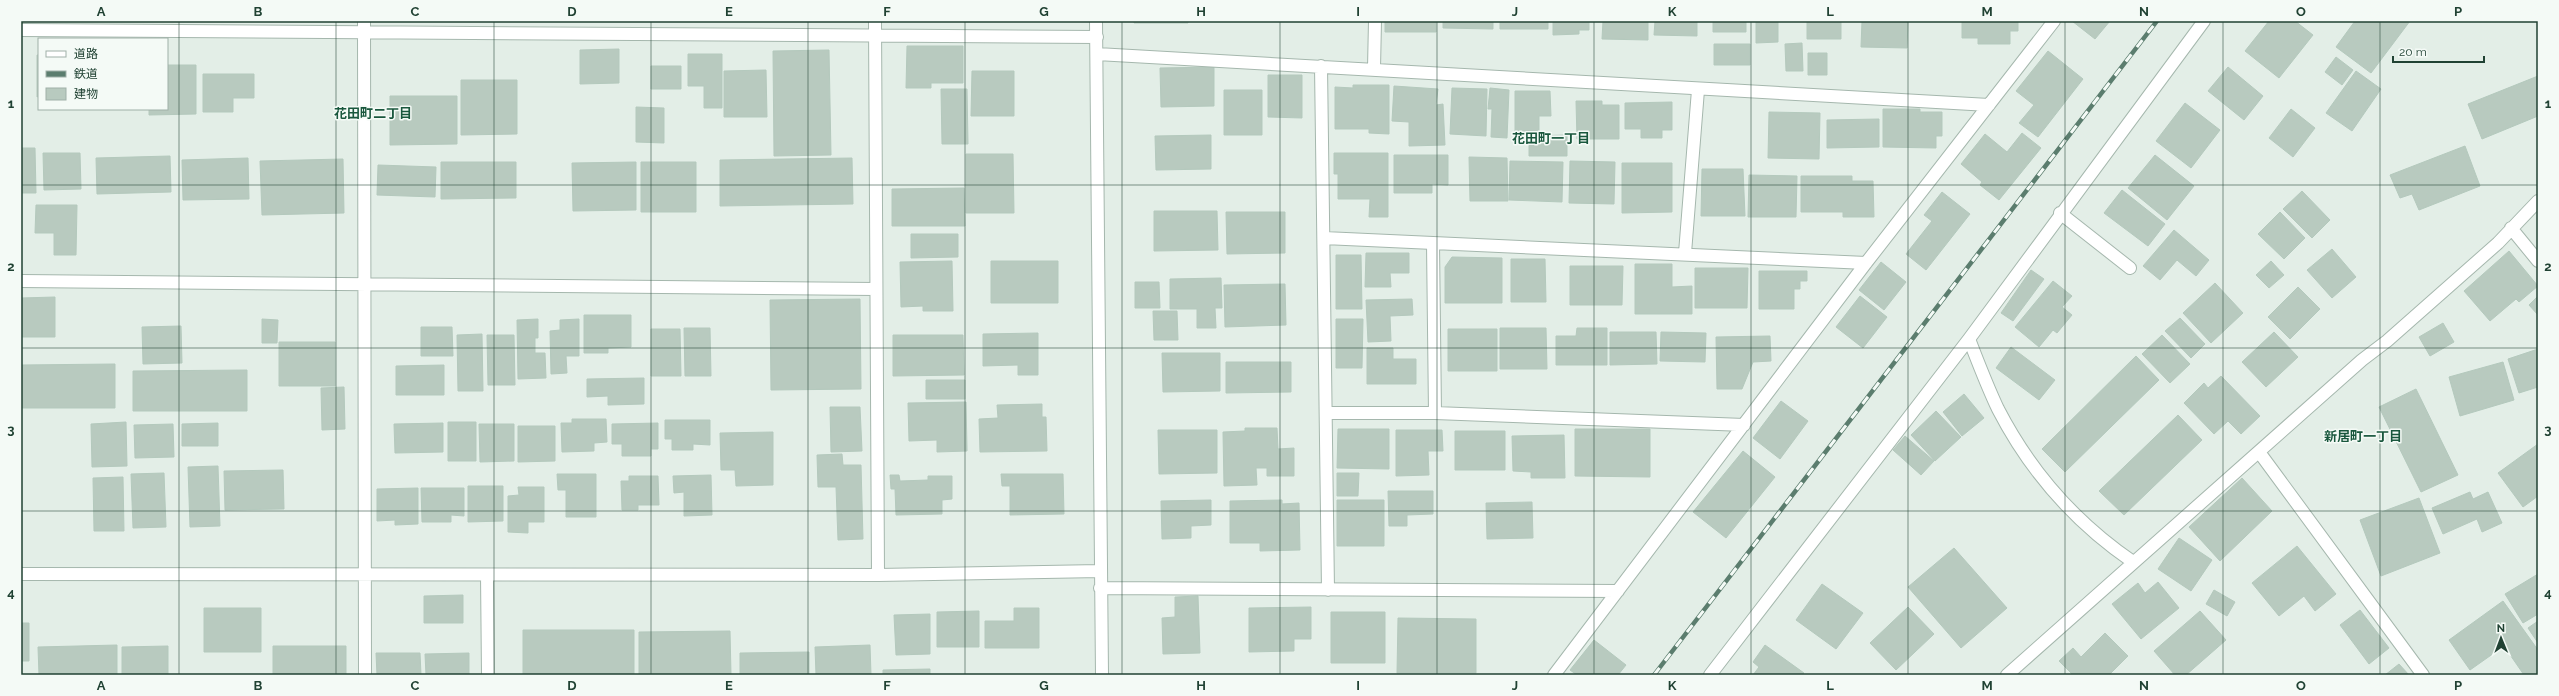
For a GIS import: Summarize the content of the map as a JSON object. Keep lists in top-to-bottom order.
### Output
{
  "districts": ["花田町二丁目", "花田町一丁目", "新居町一丁目"],
  "legend": ["道路", "鉄道", "建物"],
  "scale_bar": "20 m",
  "north": "top",
  "grid": {
    "columns": [
      "A",
      "B",
      "C",
      "D",
      "E",
      "F",
      "G",
      "H",
      "I",
      "J",
      "K",
      "L",
      "M",
      "N",
      "O",
      "P"
    ],
    "rows": [
      "1",
      "2",
      "3",
      "4"
    ]
  }
}
